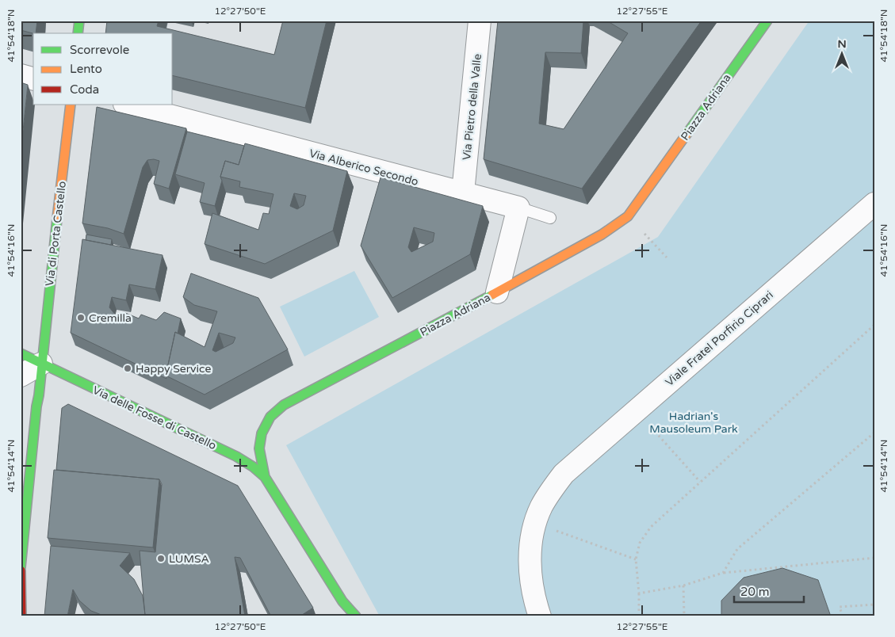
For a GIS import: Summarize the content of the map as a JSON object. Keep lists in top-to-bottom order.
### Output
{
  "streets": {
    "street": [
      "Via Pietro della Valle",
      "Piazza Adriana",
      "Via Alberico Secondo",
      "Via di Porta Castello",
      "Viale Fratel Porfirio Ciprari",
      "Via delle Fosse di Castello"
    ]
  },
  "crossings": [
    ["Via Pietro della Valle", "Via Alberico Secondo"],
    ["Piazza Adriana", "Via delle Fosse di Castello"],
    ["Via di Porta Castello", "Via delle Fosse di Castello"]
  ],
  "parks": ["Hadrian's Mausoleum Park"],
  "places": ["Cremilla", "Happy Service", "LUMSA"],
  "legend": ["Scorrevole", "Lento", "Coda"],
  "scale_bar": "20 m",
  "north": "top",
  "coordinates": [
    "12°27'50\"E",
    "12°27'55\"E",
    "41°54'18\"N",
    "41°54'16\"N",
    "41°54'14\"N"
  ]
}
